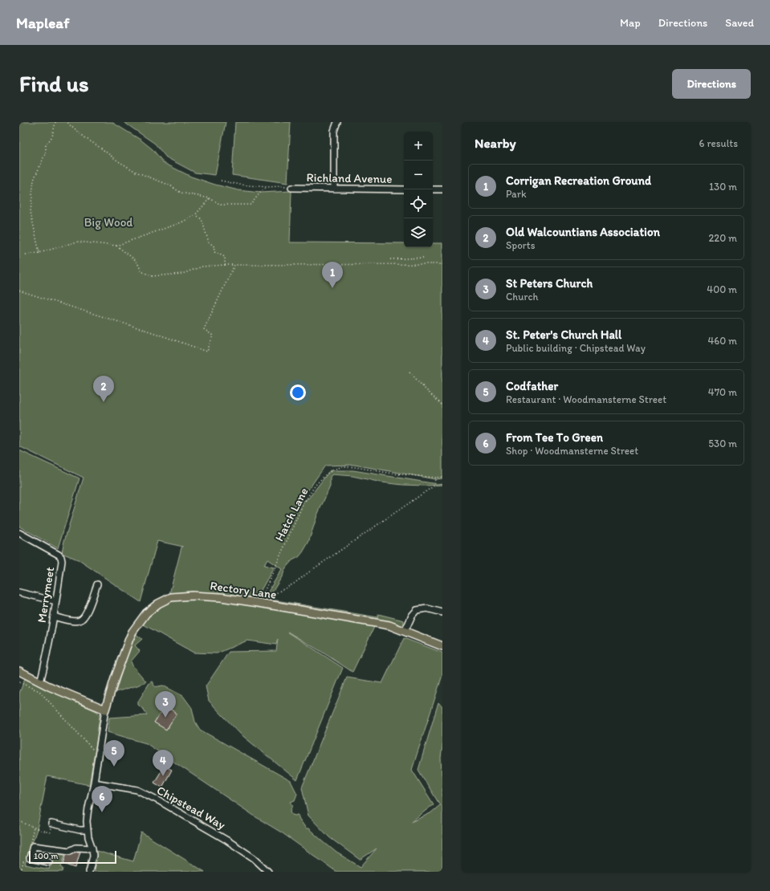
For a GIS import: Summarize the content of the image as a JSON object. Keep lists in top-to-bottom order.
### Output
{
  "streets": {
    "main road": ["Rectory Lane"],
    "street": ["Richland Avenue", "Merrymeet", "Chipstead Way"],
    "path": ["Hatch Lane"]
  },
  "parks": ["Big Wood"],
  "scale_bar": "100 m",
  "page": {
    "header": "Mapleaf",
    "nav": ["Map", "Directions", "Saved"],
    "buttons": "Directions",
    "title": "Find us",
    "heading": ["Nearby", "6 results"],
    "map_buttons": ["+", "−"],
    "list": [
      {
        "mark": "1",
        "name": "Corrigan Recreation Ground",
        "note": "Park",
        "value": "130 m"
      },
      {
        "mark": "2",
        "name": "Old Walcountians Association",
        "note": "Sports",
        "value": "220 m"
      },
      {
        "mark": "3",
        "name": "St Peters Church",
        "note": "Church",
        "value": "400 m"
      },
      {
        "mark": "4",
        "name": "St. Peter's Church Hall",
        "note": "Public building · Chipstead Way",
        "value": "460 m"
      },
      {
        "mark": "5",
        "name": "Codfather",
        "note": "Restaurant · Woodmansterne Street",
        "value": "470 m"
      },
      {
        "mark": "6",
        "name": "From Tee To Green",
        "note": "Shop · Woodmansterne Street",
        "value": "530 m"
      }
    ],
    "pins": [
      "1",
      "2",
      "3",
      "5",
      "4",
      "6"
    ],
    "scale": "100 m"
  }
}
